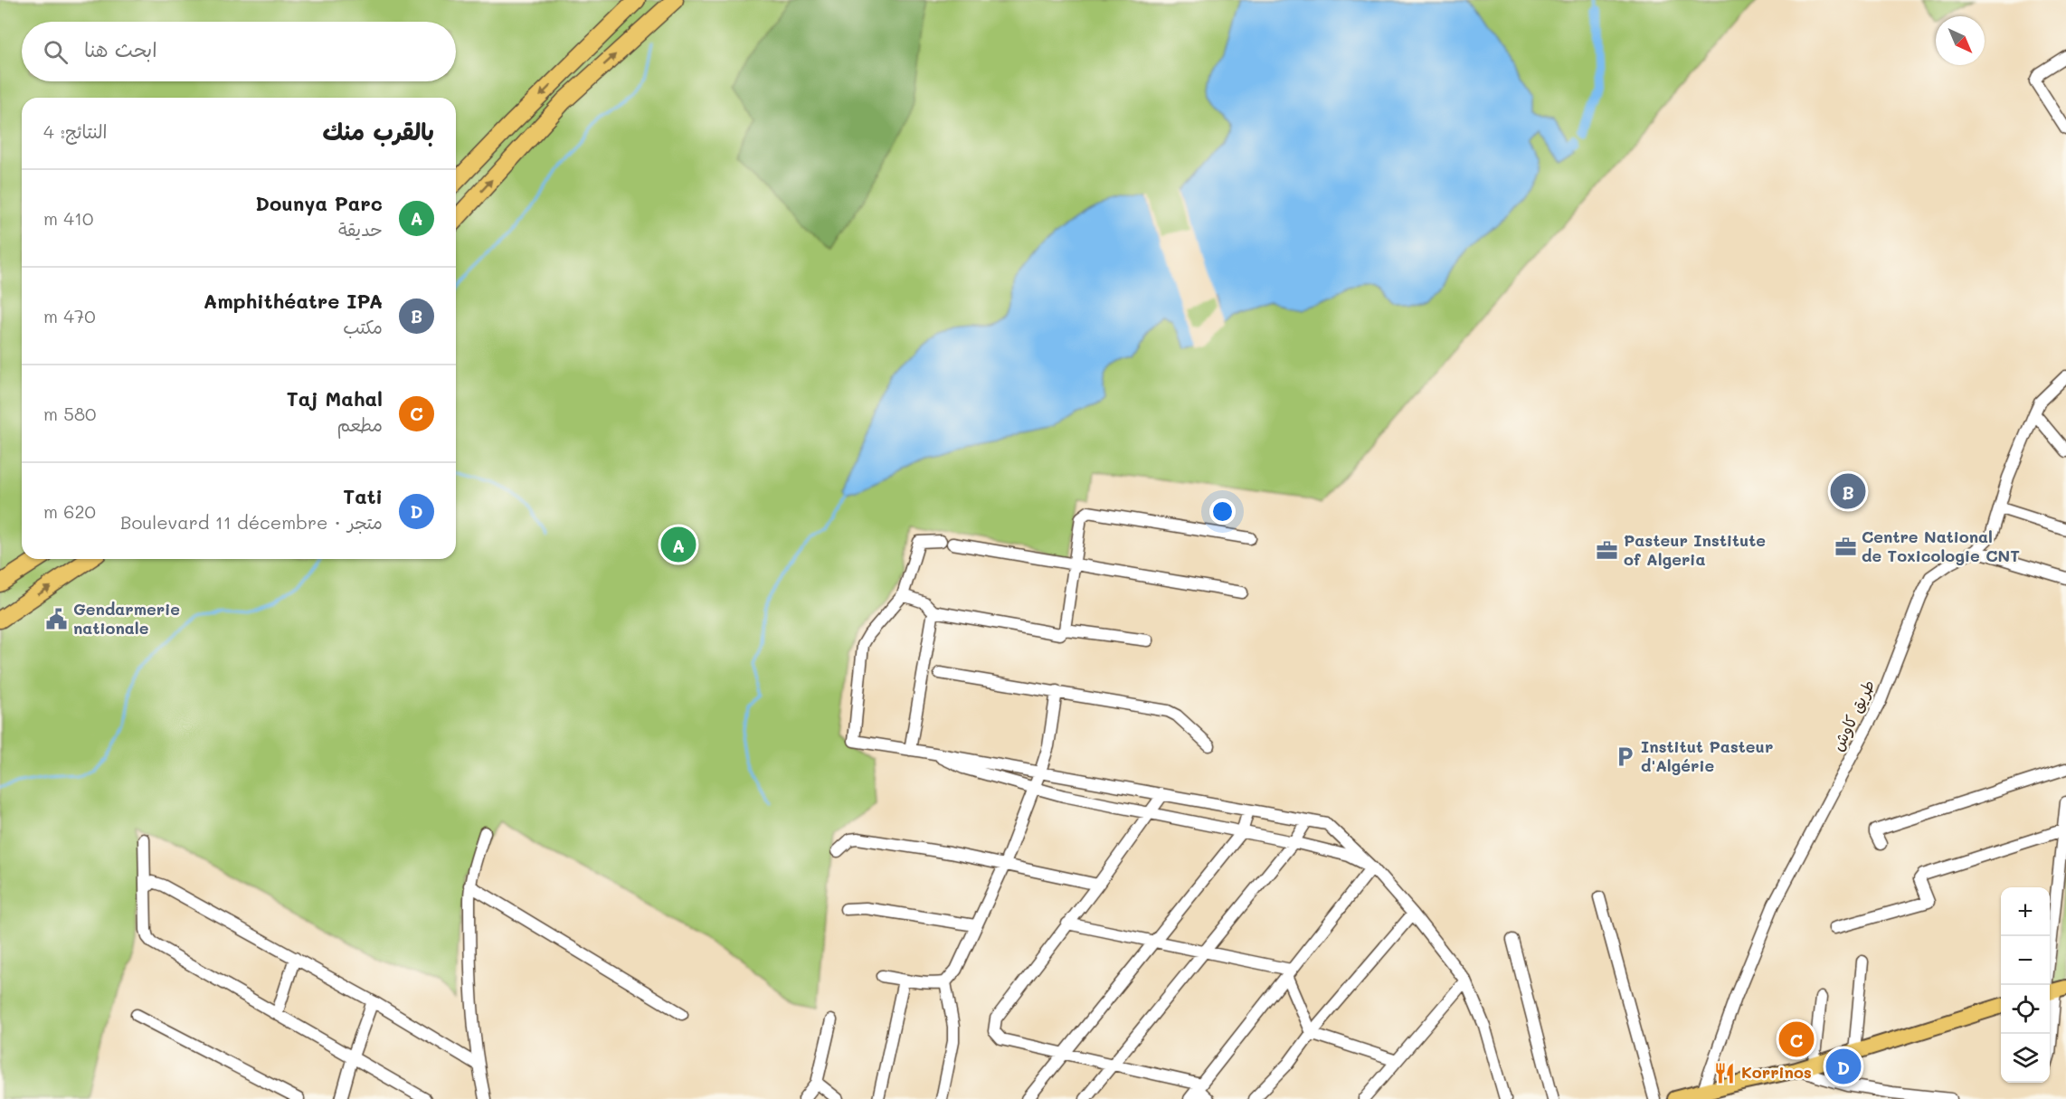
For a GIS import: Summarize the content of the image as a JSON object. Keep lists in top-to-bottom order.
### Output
{
  "streets": {
    "street": ["طريق كاوش"]
  },
  "places": {
    "office": ["Centre National de Toxicologie CNT", "Pasteur Institute of Algeria"],
    "public building": ["Gendarmerie nationale"],
    "parking": ["Institut Pasteur d'Algérie"],
    "restaurant": ["Korrinos"]
  },
  "north": "bottom right",
  "page": {
    "search": "ابحث هنا",
    "heading": ["بالقرب منك", "النتائج: 4"],
    "list": [
      {
        "mark": "A",
        "name": "Dounya Parc",
        "note": "حديقة",
        "value": "410 m"
      },
      {
        "mark": "B",
        "name": "Amphithéatre IPA",
        "note": "مكتب",
        "value": "470 m"
      },
      {
        "mark": "C",
        "name": "Taj Mahal",
        "note": "مطعم",
        "value": "580 m"
      },
      {
        "mark": "D",
        "name": "Tati",
        "note": "متجر · Boulevard 11 décembre",
        "value": "620 m"
      }
    ],
    "pins": [
      "B",
      "A",
      "C",
      "D"
    ],
    "map_buttons": ["+", "−"]
  }
}
